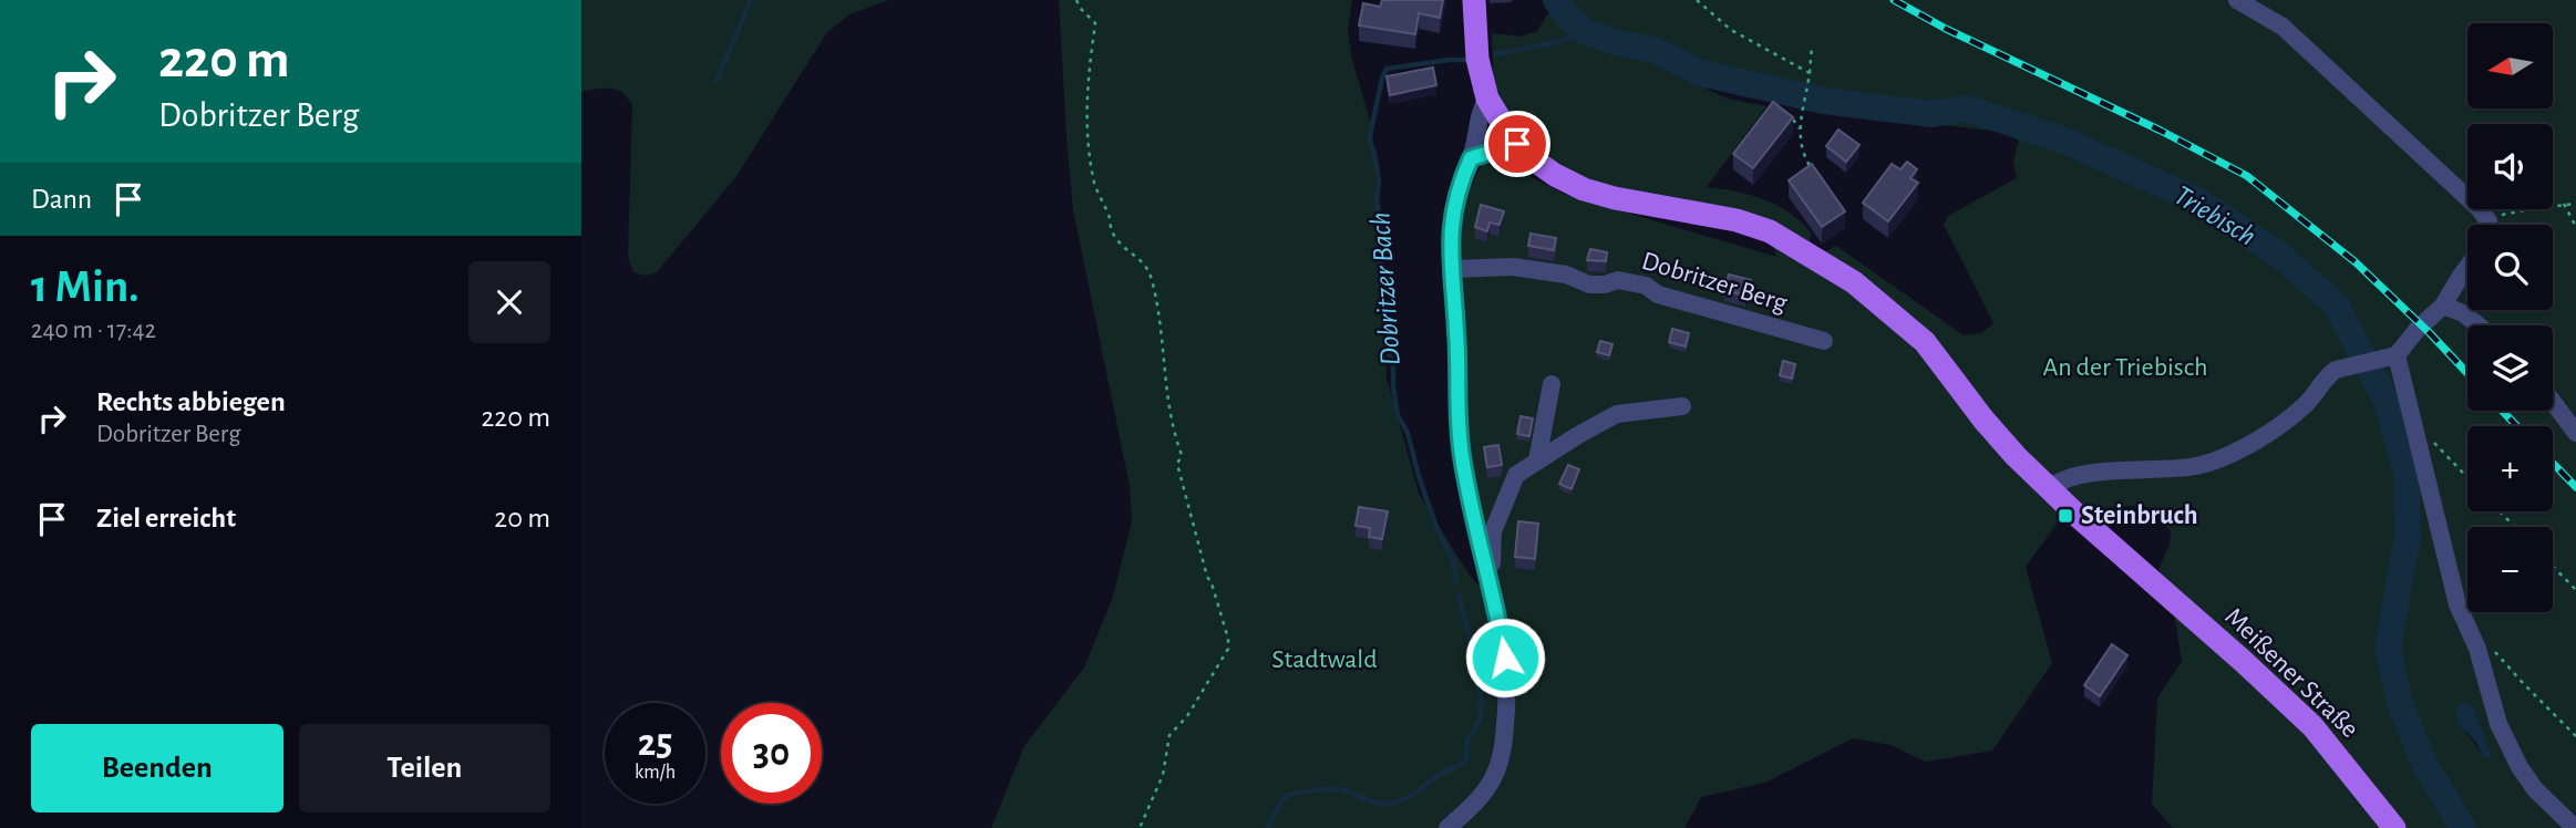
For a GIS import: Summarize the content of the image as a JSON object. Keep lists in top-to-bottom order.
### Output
{
  "streets": {
    "main road": ["Meißener Straße"],
    "street": ["Dobritzer Berg"]
  },
  "water": ["Triebisch", "Dobritzer Bach"],
  "parks": ["An der Triebisch", "Stadtwald"],
  "places": {
    "transit": ["Steinbruch"]
  },
  "north": "left",
  "page": {
    "turn": ["220 m", "Dobritzer Berg"],
    "map_buttons": ["+", "−"],
    "then": "Dann",
    "heading": ["1 Min.", "240 m · 17:42"],
    "list": [
      {
        "name": "Rechts abbiegen",
        "note": "Dobritzer Berg",
        "value": "220 m"
      },
      {
        "name": "Ziel erreicht",
        "value": "20 m"
      }
    ],
    "speed": "25 km/h",
    "limit": "30",
    "buttons": ["Beenden", "Teilen"]
  }
}
